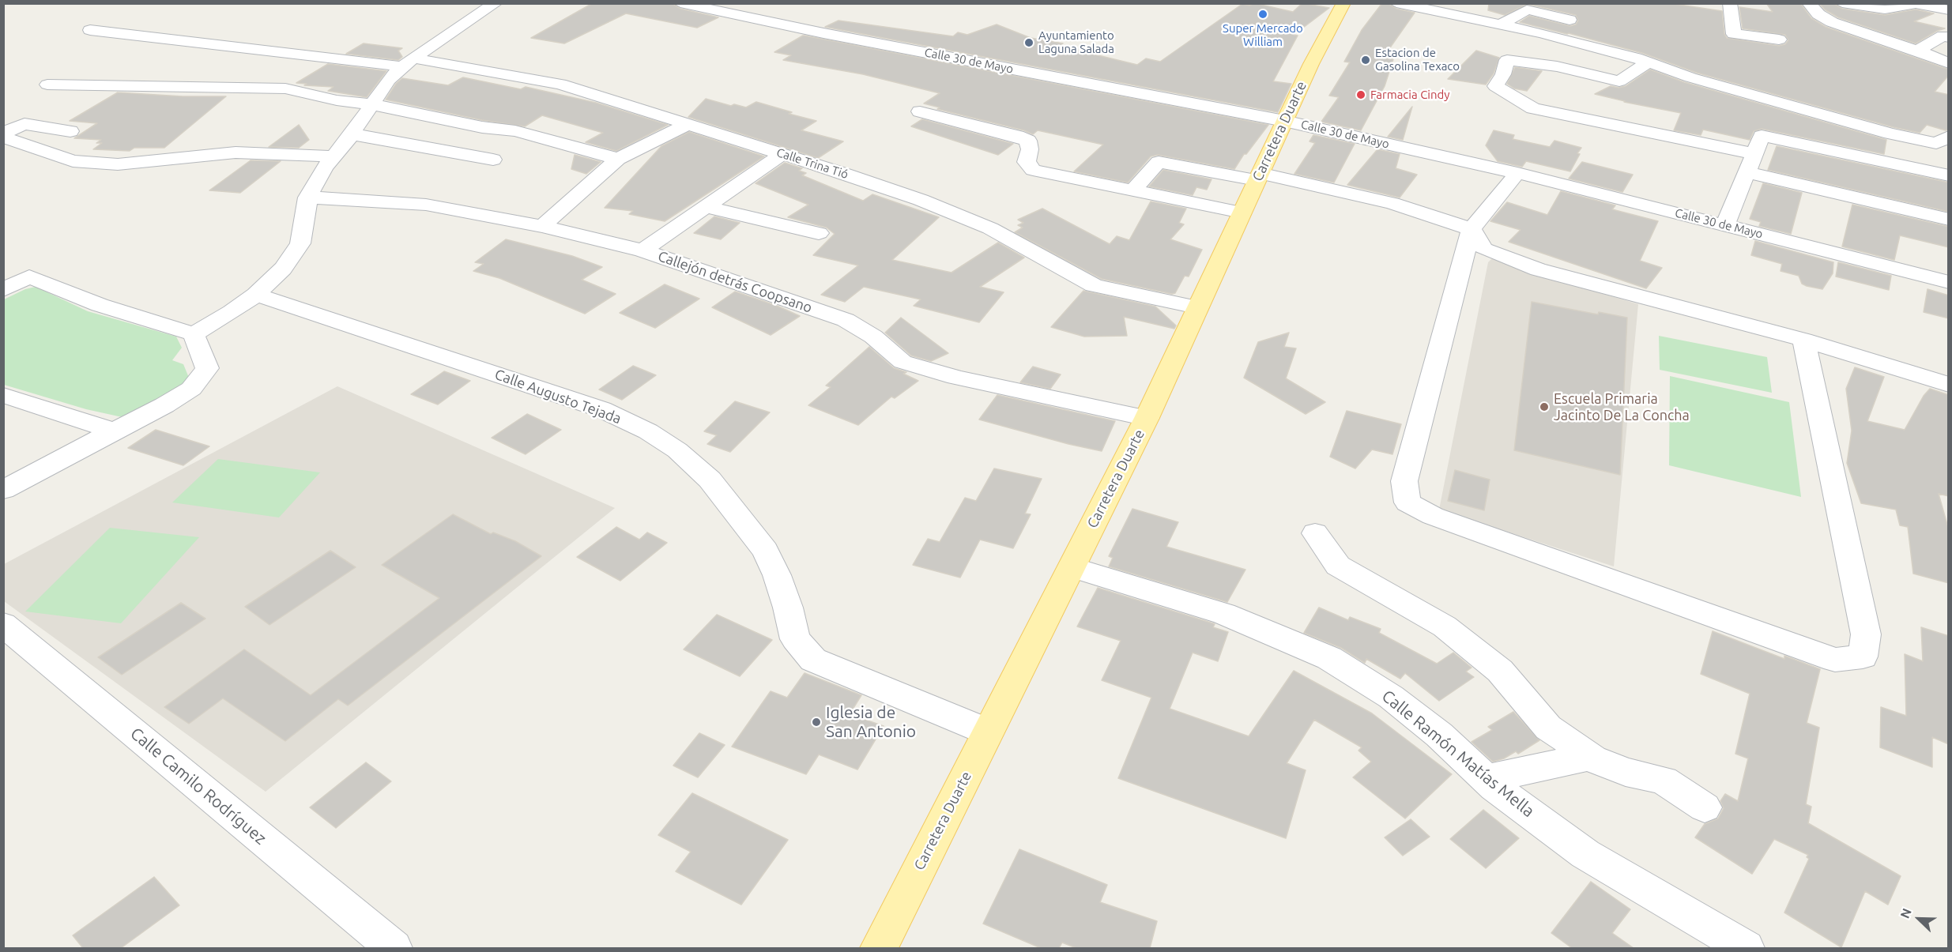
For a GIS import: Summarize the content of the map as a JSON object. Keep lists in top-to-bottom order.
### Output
{
  "streets": {
    "main road": ["Carretera Duarte"],
    "street": [
      "Calle 30 de Mayo",
      "Calle Trina Tió",
      "Callejón detrás Coopsano",
      "Calle Augusto Tejada",
      "Calle Ramón Matías Mella",
      "Calle Camilo Rodríguez"
    ]
  },
  "crossings": [
    ["Calle 30 de Mayo", "Carretera Duarte"],
    ["Carretera Duarte", "Calle Trina Tió"],
    ["Carretera Duarte", "Callejón detrás Coopsano"],
    ["Carretera Duarte", "Calle Augusto Tejada"],
    ["Carretera Duarte", "Calle Ramón Matías Mella"]
  ],
  "places": [
    "Super Mercado William",
    "Ayuntamiento Laguna Salada",
    "Estacion de Gasolina Texaco",
    "Farmacia Cindy",
    "Escuela Primaria Jacinto De La Concha",
    "Iglesia de San Antonio"
  ],
  "north": "top left"
}
